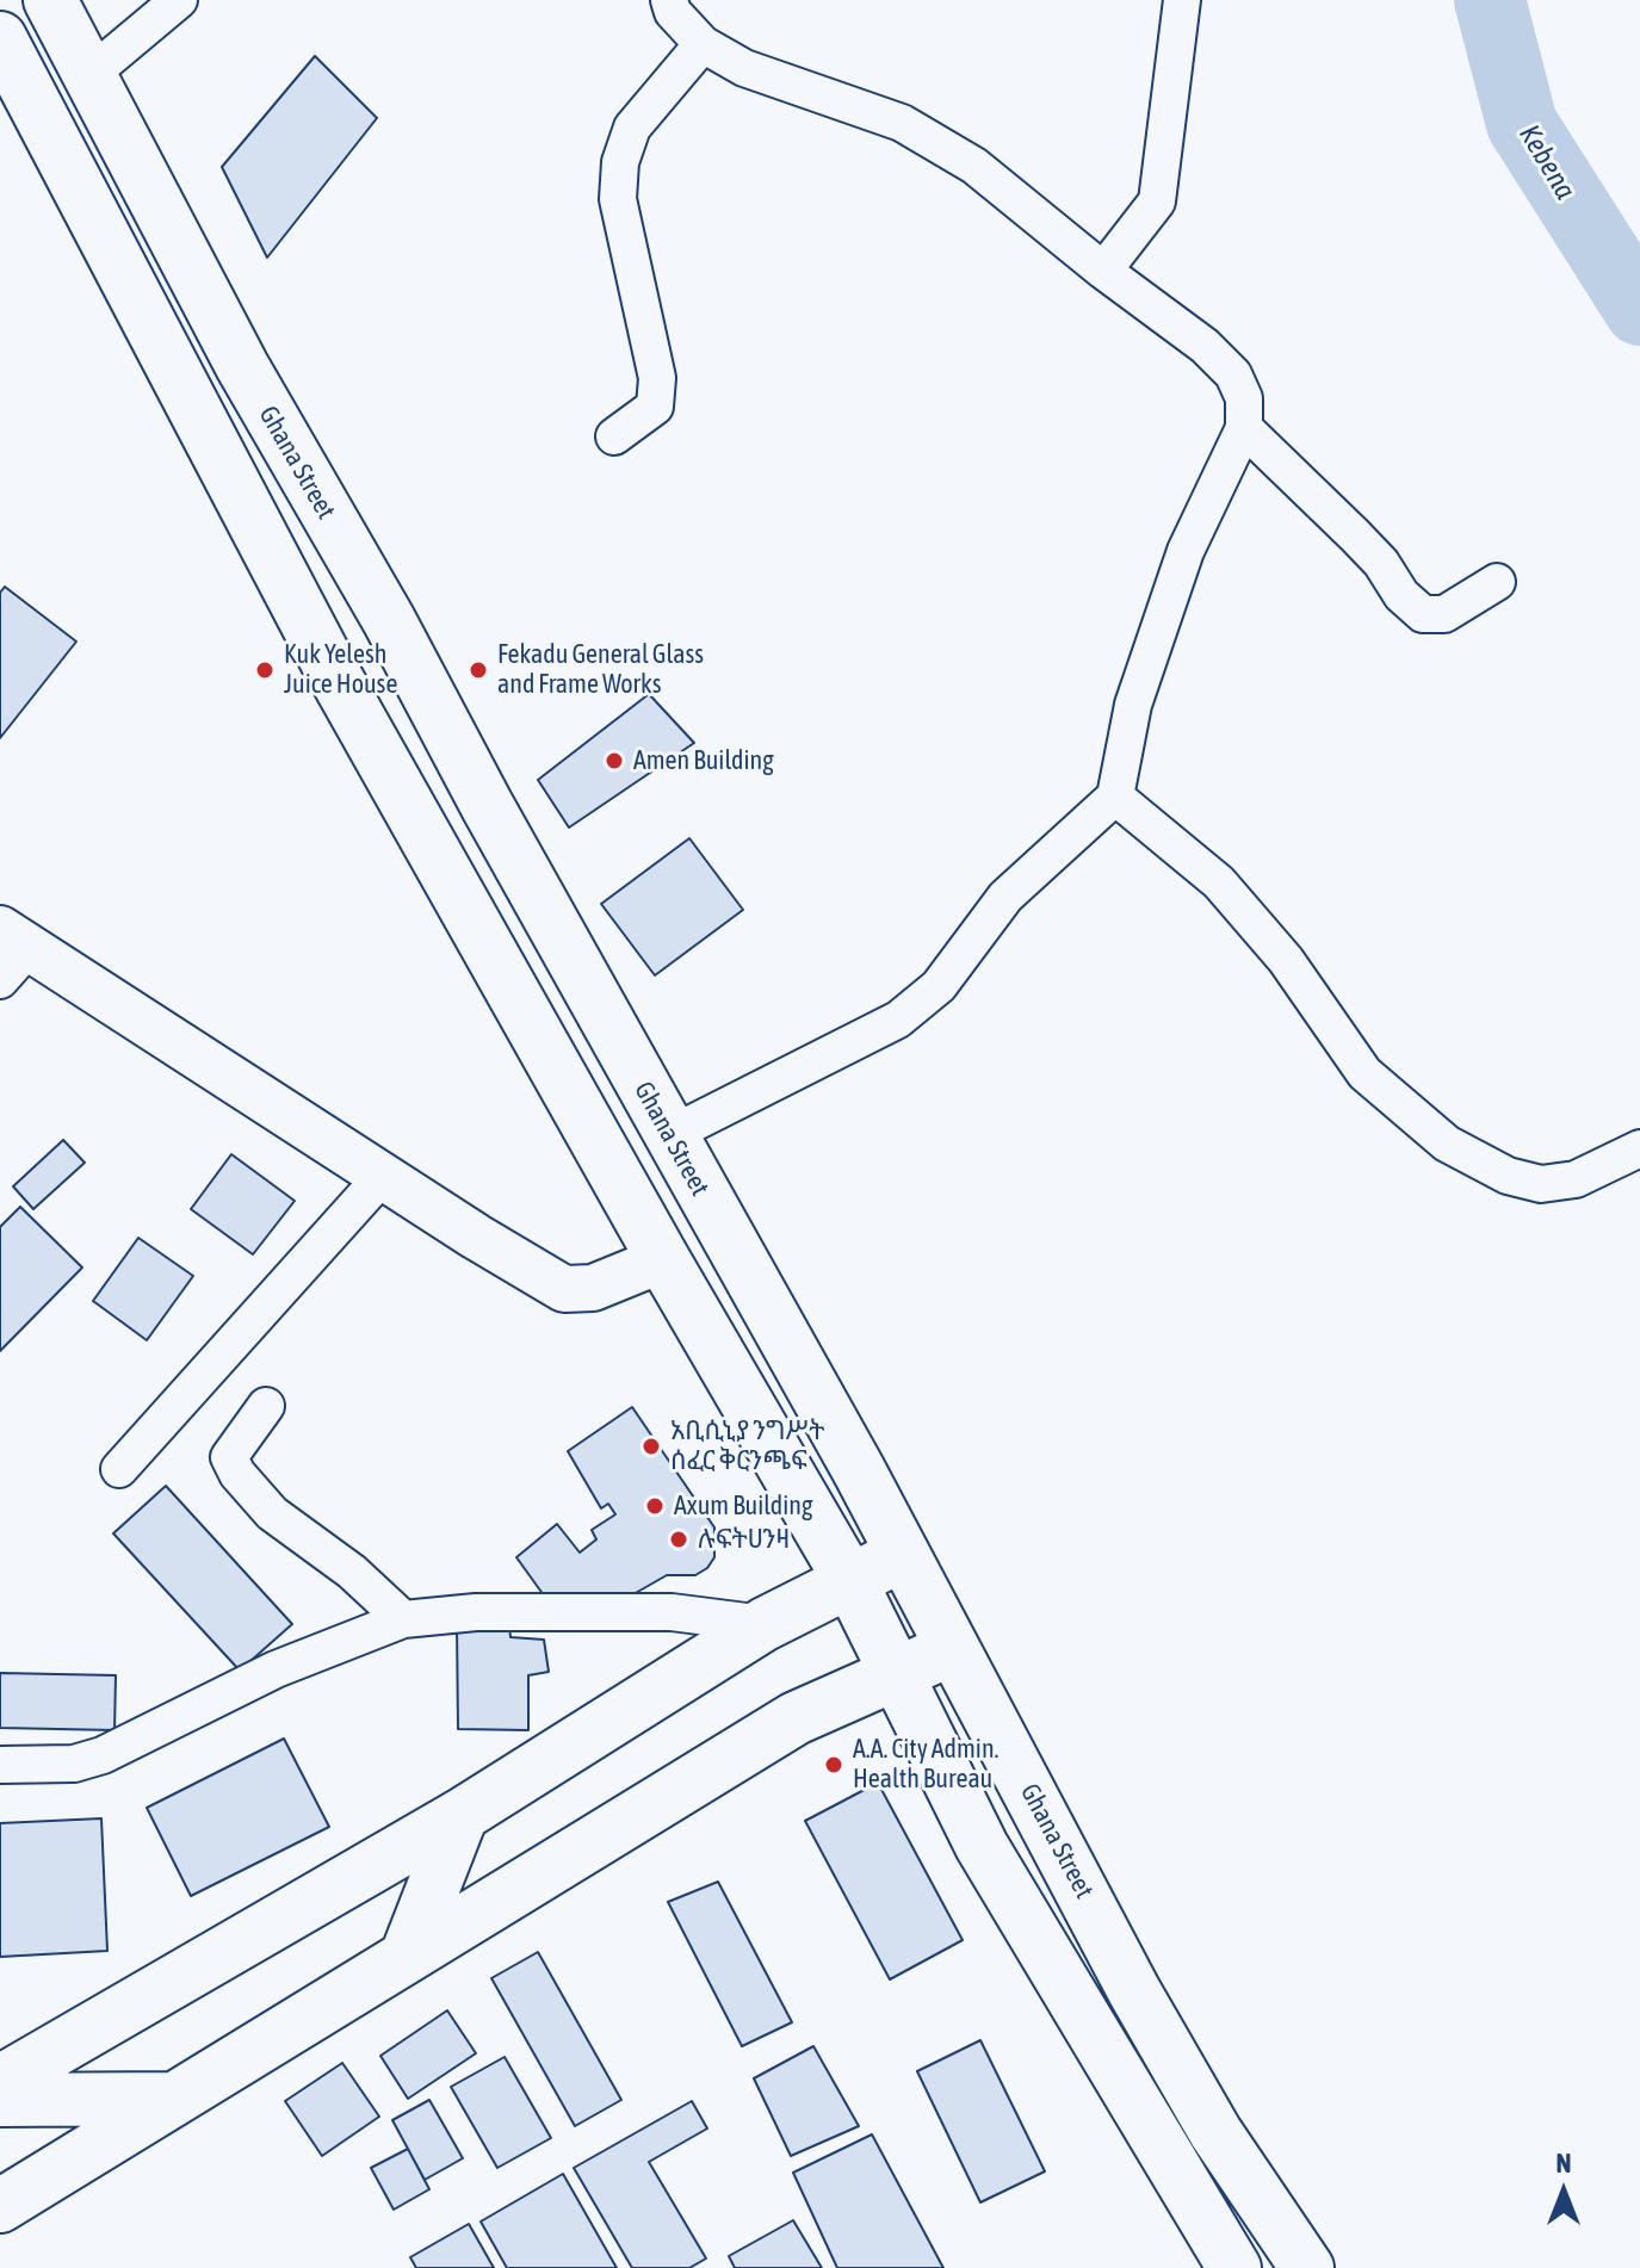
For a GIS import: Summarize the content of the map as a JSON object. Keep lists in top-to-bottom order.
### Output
{
  "streets": {
    "main road": ["Ghana Street"]
  },
  "water": ["Kebena"],
  "places": [
    "Kuk Yelesh Juice House",
    "Fekadu General Glass and Frame Works",
    "Amen Building",
    "አቢሲኒያ ንግሥት ሰፈር ቅርንጫፍ",
    "Axum Building",
    "ሉፍትሀንዛ",
    "A.A. City Admin. Health Bureau"
  ],
  "north": "top"
}
